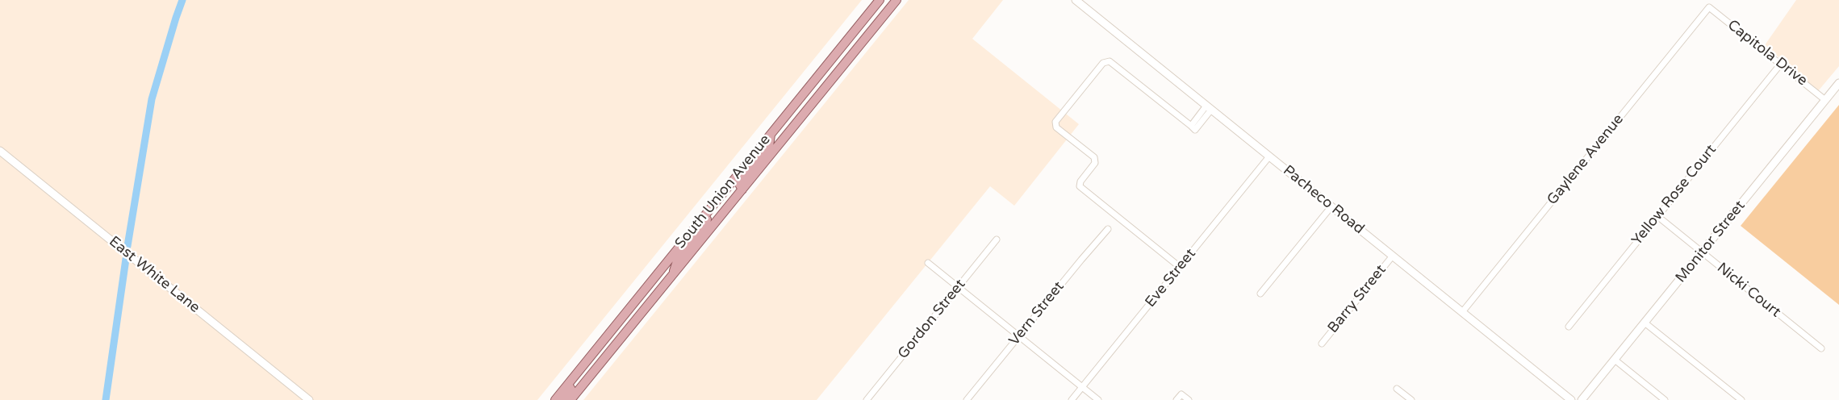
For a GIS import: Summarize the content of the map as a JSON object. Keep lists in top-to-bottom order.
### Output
{
  "streets": {
    "main road": ["South Union Avenue"],
    "street": [
      "Capitola Drive",
      "Gaylene Avenue",
      "Yellow Rose Court",
      "Pacheco Road",
      "Monitor Street",
      "East White Lane",
      "Eve Street",
      "Nicki Court",
      "Barry Street",
      "Vern Street",
      "Gordon Street"
    ]
  },
  "crossings": [
    ["Capitola Drive", "Gaylene Avenue"],
    ["Capitola Drive", "Yellow Rose Court"],
    ["Capitola Drive", "Monitor Street"],
    ["Gaylene Avenue", "Pacheco Road"],
    ["Yellow Rose Court", "Nicki Court"],
    ["Pacheco Road", "Eve Street"],
    ["Pacheco Road", "Barry Street"],
    ["Monitor Street", "Nicki Court"]
  ]
}
